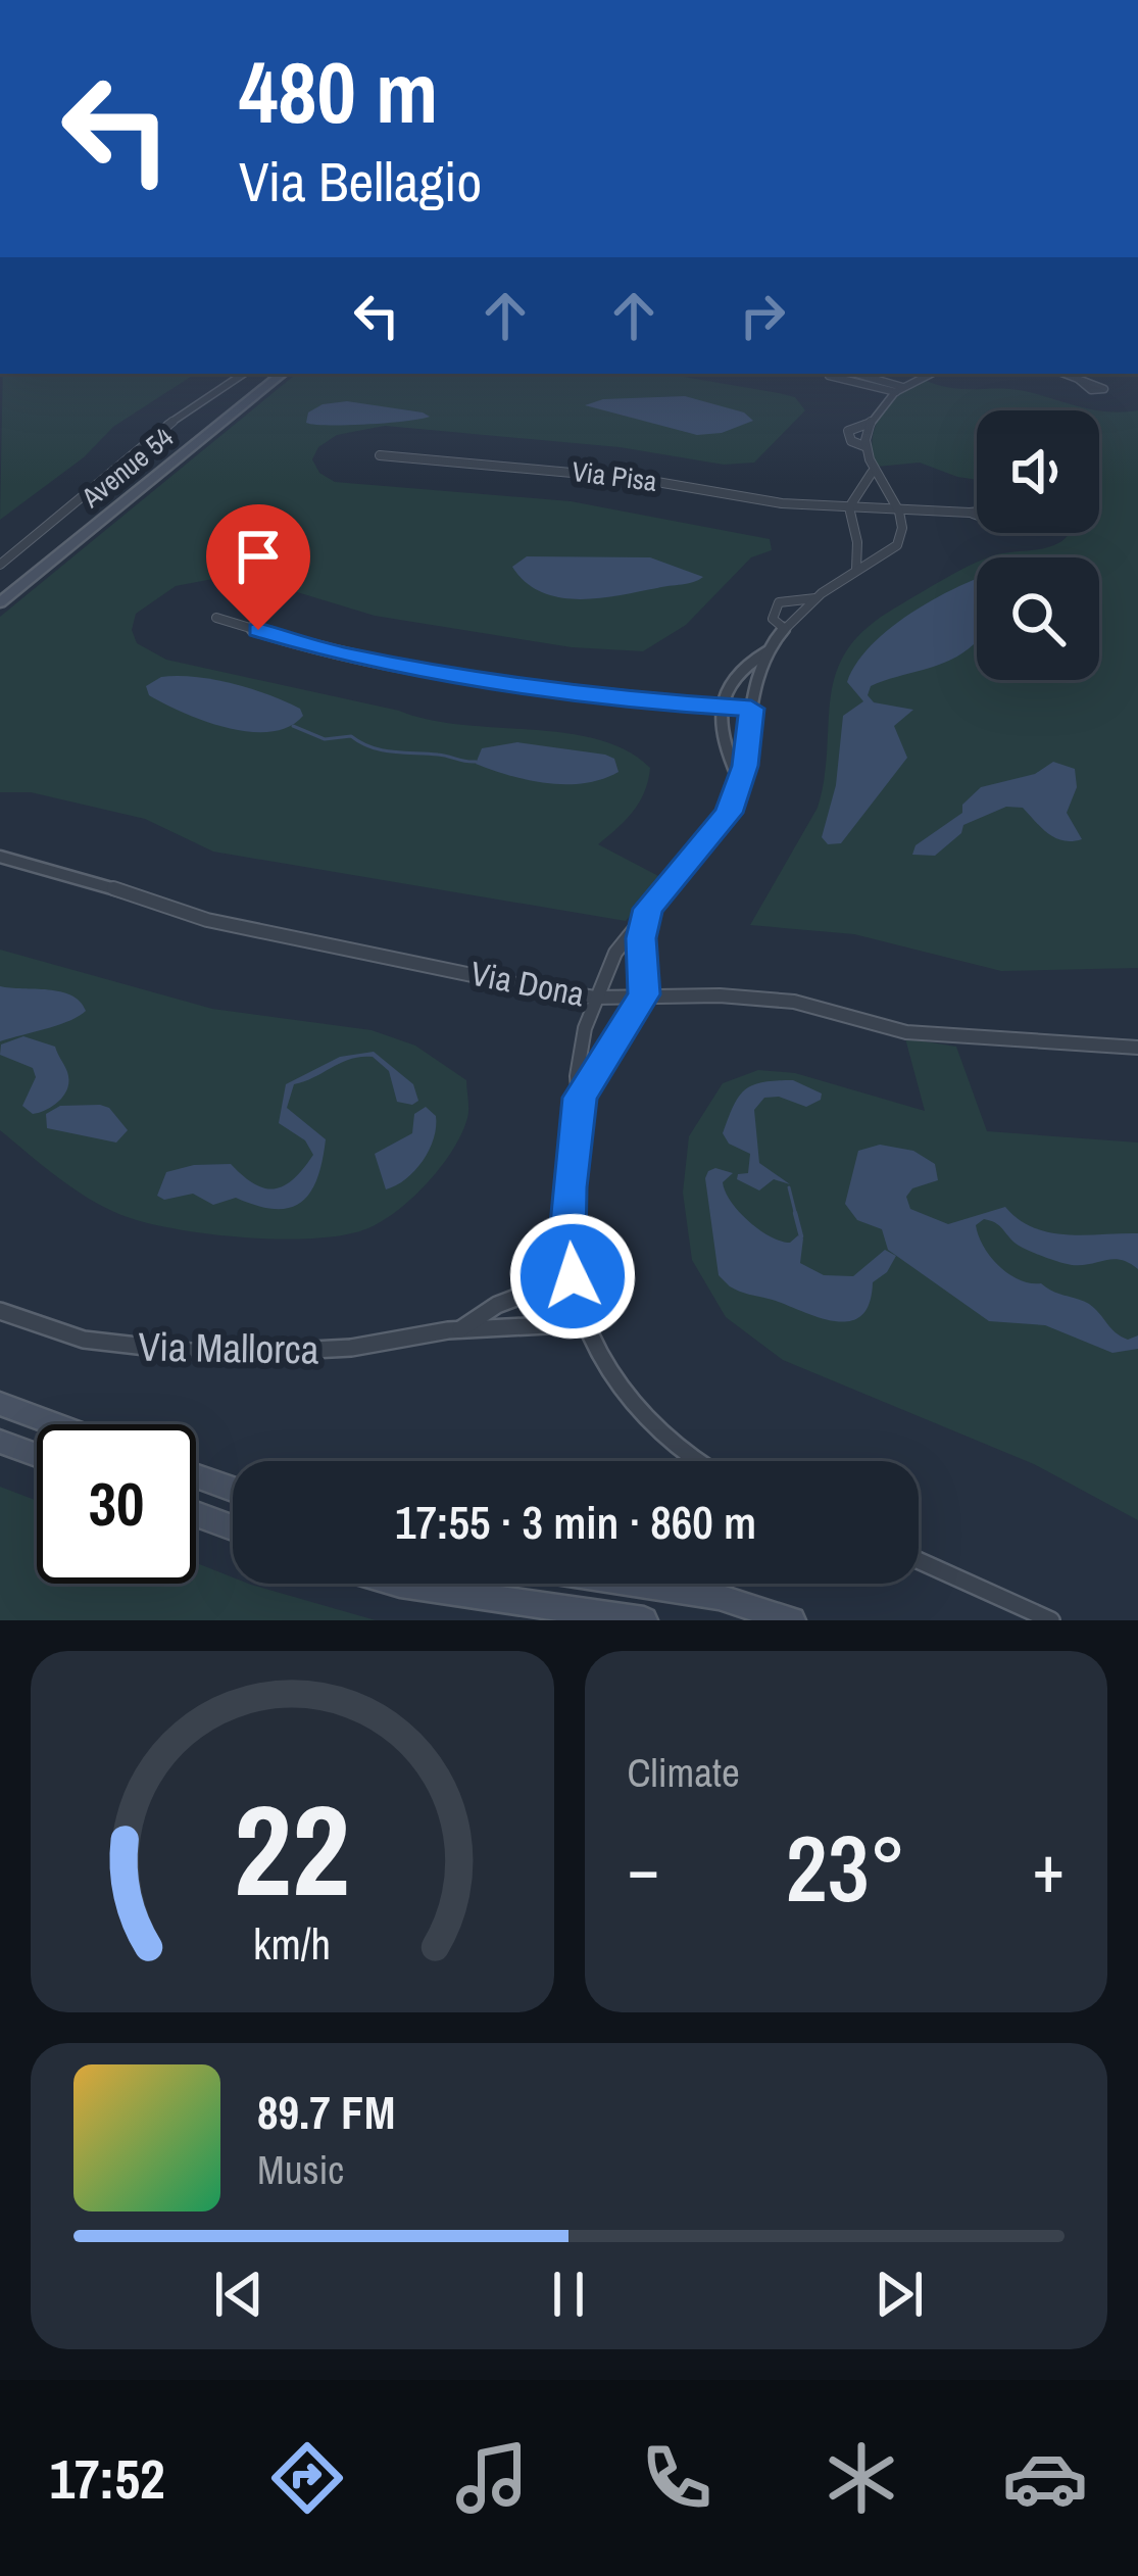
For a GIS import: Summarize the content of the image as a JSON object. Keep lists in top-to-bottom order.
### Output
{
  "streets": {
    "street": [
      "Avenue 54",
      "Via Pisa",
      "Via Dona",
      "Via Mallorca"
    ]
  },
  "page": {
    "turn": ["480 m", "Via Bellagio"],
    "limit": "30",
    "trip": "17:55 · 3 min · 860 m",
    "tile": "Climate",
    "heat": ["−", "23°", "+"],
    "song": ["89.7 FM", "Music"],
    "tabs": "17:52",
    "gauge": ["22", "km/h"]
  }
}
